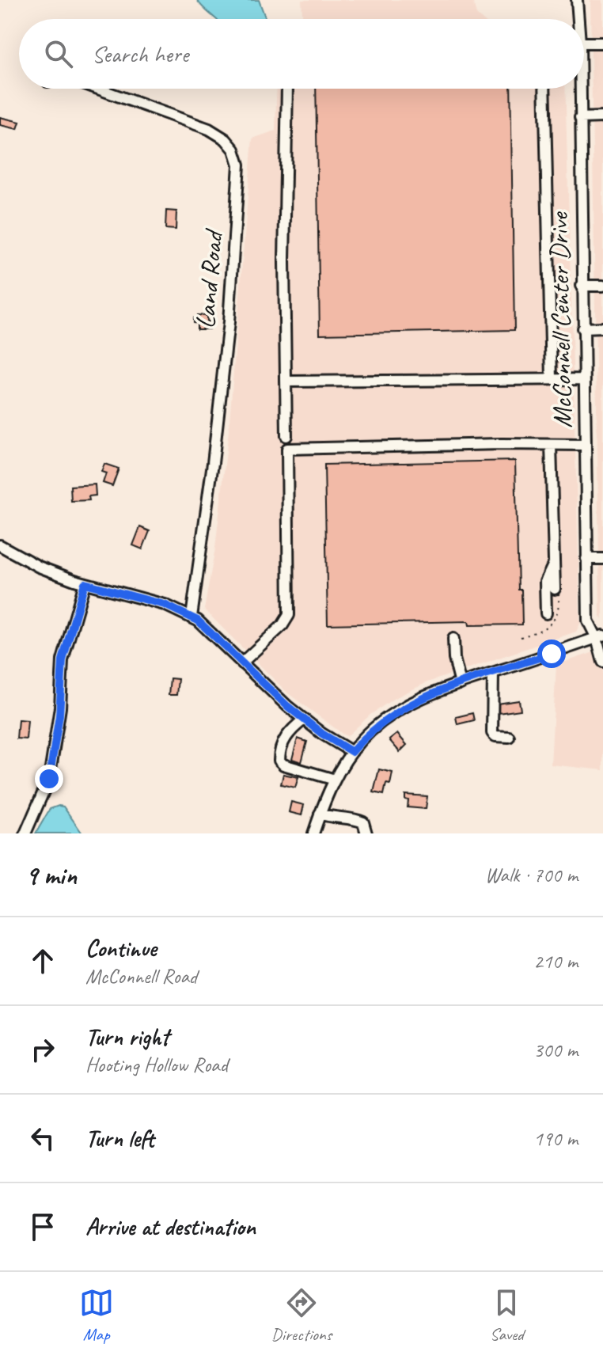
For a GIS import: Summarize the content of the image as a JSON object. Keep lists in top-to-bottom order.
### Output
{
  "streets": {
    "street": ["Land Road", "McConnell Center Drive"]
  },
  "page": {
    "search": "Search here",
    "heading": ["9 min", "Walk · 700 m"],
    "list": [
      ["Continue", "McConnell Road", "210 m"],
      ["Turn right", "Hooting Hollow Road", "300 m"],
      ["Turn left", "190 m"],
      "Arrive at destination"
    ],
    "nav": ["Map", "Directions", "Saved"]
  }
}
